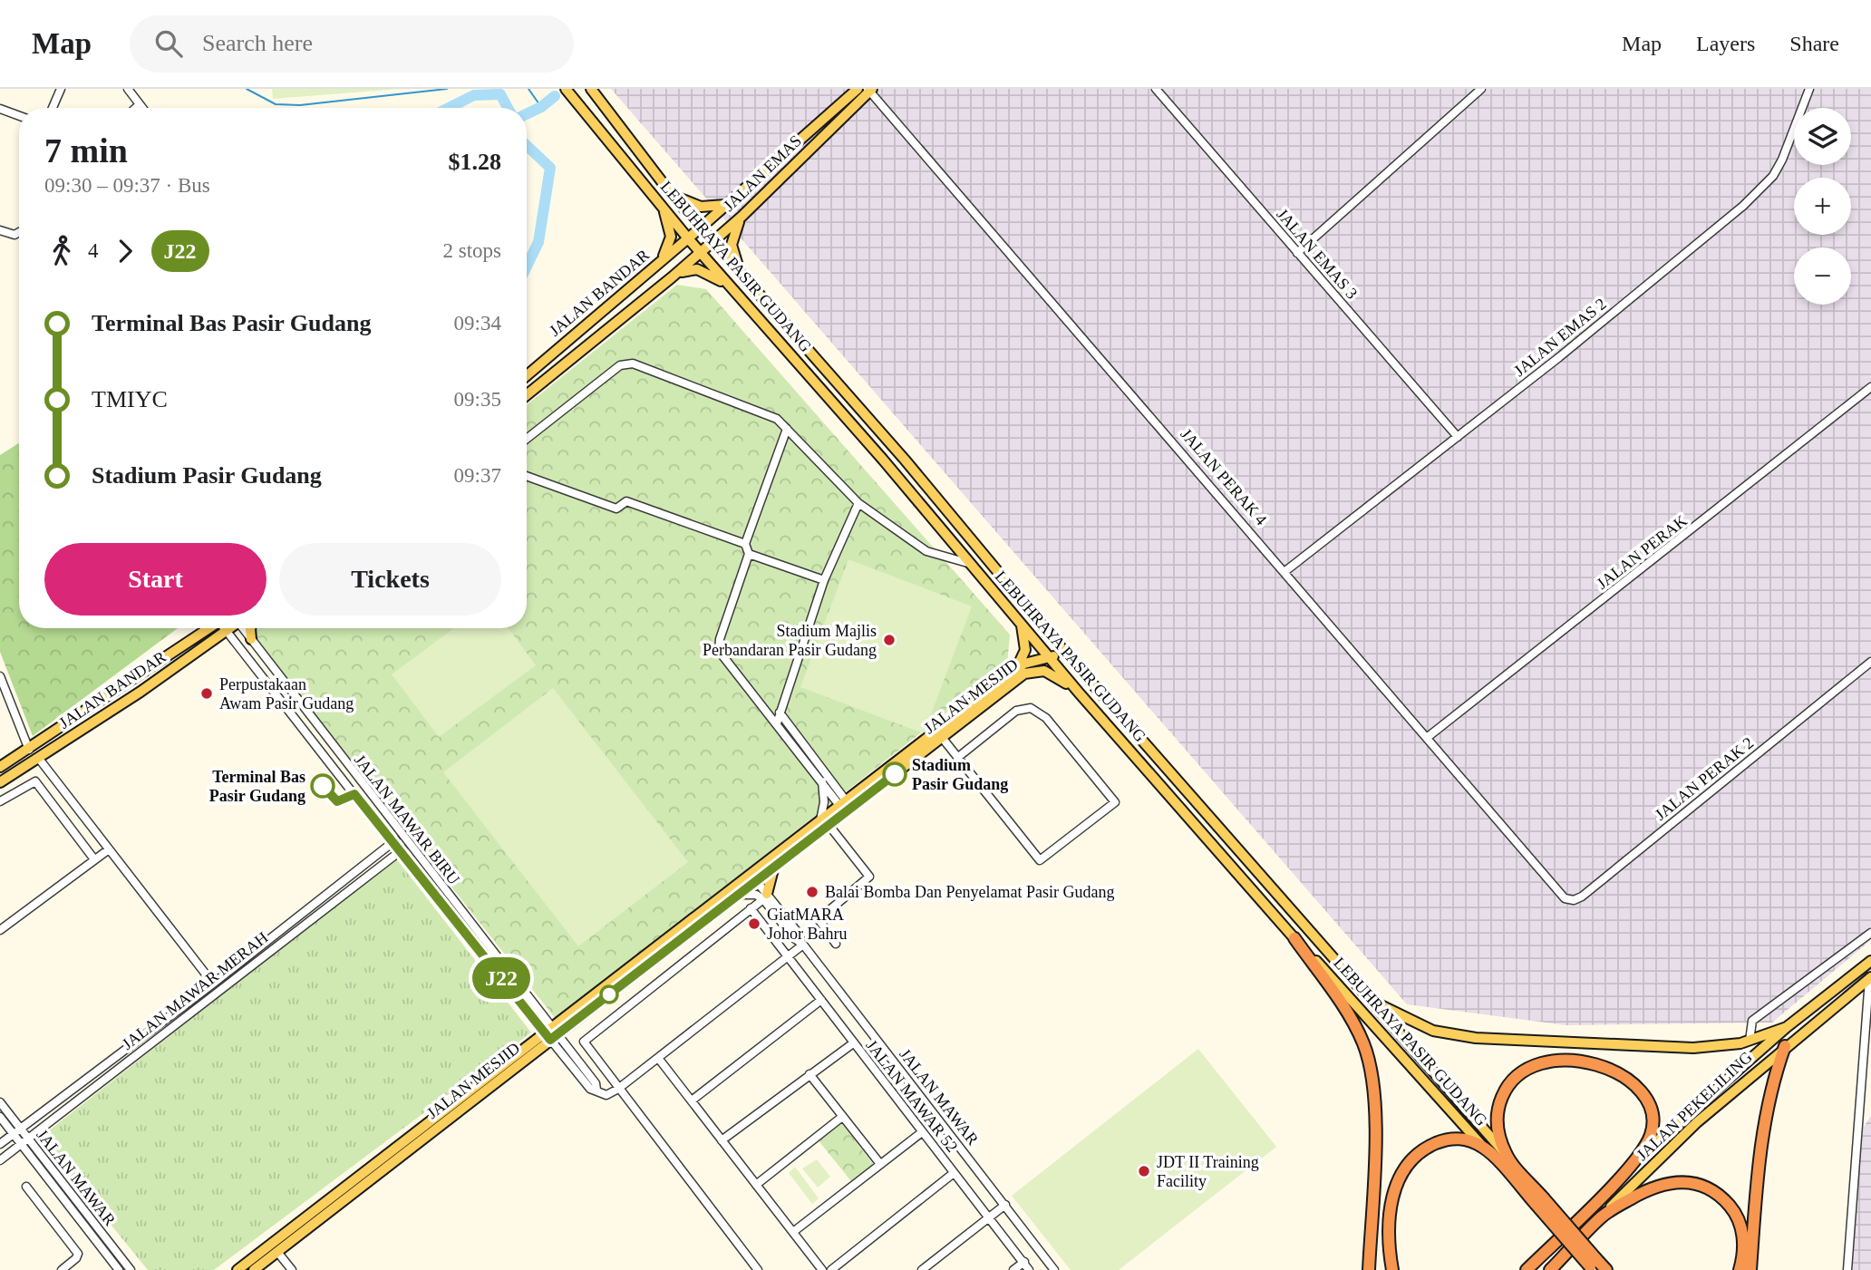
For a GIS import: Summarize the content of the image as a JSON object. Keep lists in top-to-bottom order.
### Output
{
  "streets": {
    "highway": ["LEBUHRAYA PASIR GUDANG", "JALAN PEKELILING"],
    "main road": ["JALAN EMAS", "JALAN BANDAR", "JALAN MESJID"],
    "street": [
      "JALAN EMAS 3",
      "JALAN EMAS 2",
      "JALAN PERAK 4",
      "JALAN PERAK",
      "JALAN PERAK 2",
      "JALAN MAWAR BIRU",
      "JALAN MAWAR MERAH",
      "JALAN MAWAR 52",
      "JALAN MAWAR"
    ]
  },
  "crossings": [
    ["JALAN EMAS", "LEBUHRAYA PASIR GUDANG"],
    ["JALAN EMAS", "JALAN BANDAR"],
    ["JALAN EMAS", "JALAN PERAK 4"],
    ["JALAN EMAS 3", "JALAN EMAS 2"],
    ["LEBUHRAYA PASIR GUDANG", "JALAN BANDAR"],
    ["LEBUHRAYA PASIR GUDANG", "JALAN MESJID"],
    ["JALAN BANDAR", "JALAN MAWAR BIRU"],
    ["JALAN EMAS 2", "JALAN PERAK 4"],
    ["JALAN PERAK 4", "JALAN PERAK"],
    ["JALAN PERAK 4", "JALAN PERAK 2"],
    ["JALAN MESJID", "JALAN MAWAR BIRU"],
    ["JALAN MESJID", "JALAN MAWAR"],
    ["JALAN MAWAR BIRU", "JALAN MAWAR MERAH"],
    ["JALAN MAWAR MERAH", "JALAN MAWAR"]
  ],
  "places": [
    "Stadium Majlis Perbandaran Pasir Gudang",
    "Perpustakaan Awam Pasir Gudang",
    "Stadium Pasir Gudang",
    "Terminal Bas Pasir Gudang",
    "Balai Bomba Dan Penyelamat Pasir Gudang",
    "GiatMARA Johor Bahru",
    "JDT II Training Facility"
  ],
  "lines": ["bus line J22"],
  "page": {
    "header": "Map",
    "search": "Search here",
    "nav": ["Map", "Layers", "Share"],
    "on_map": "J22",
    "map_buttons": ["+", "−"],
    "heading": ["7 min", "09:30 – 09:37 · Bus", "$1.28"],
    "legs": ["4", "J22", "2 stops"],
    "list": [
      {
        "name": "Terminal Bas Pasir Gudang",
        "value": "09:34"
      },
      {
        "name": "TMIYC",
        "value": "09:35"
      },
      {
        "name": "Stadium Pasir Gudang",
        "value": "09:37"
      }
    ],
    "buttons": ["Start", "Tickets"]
  }
}
